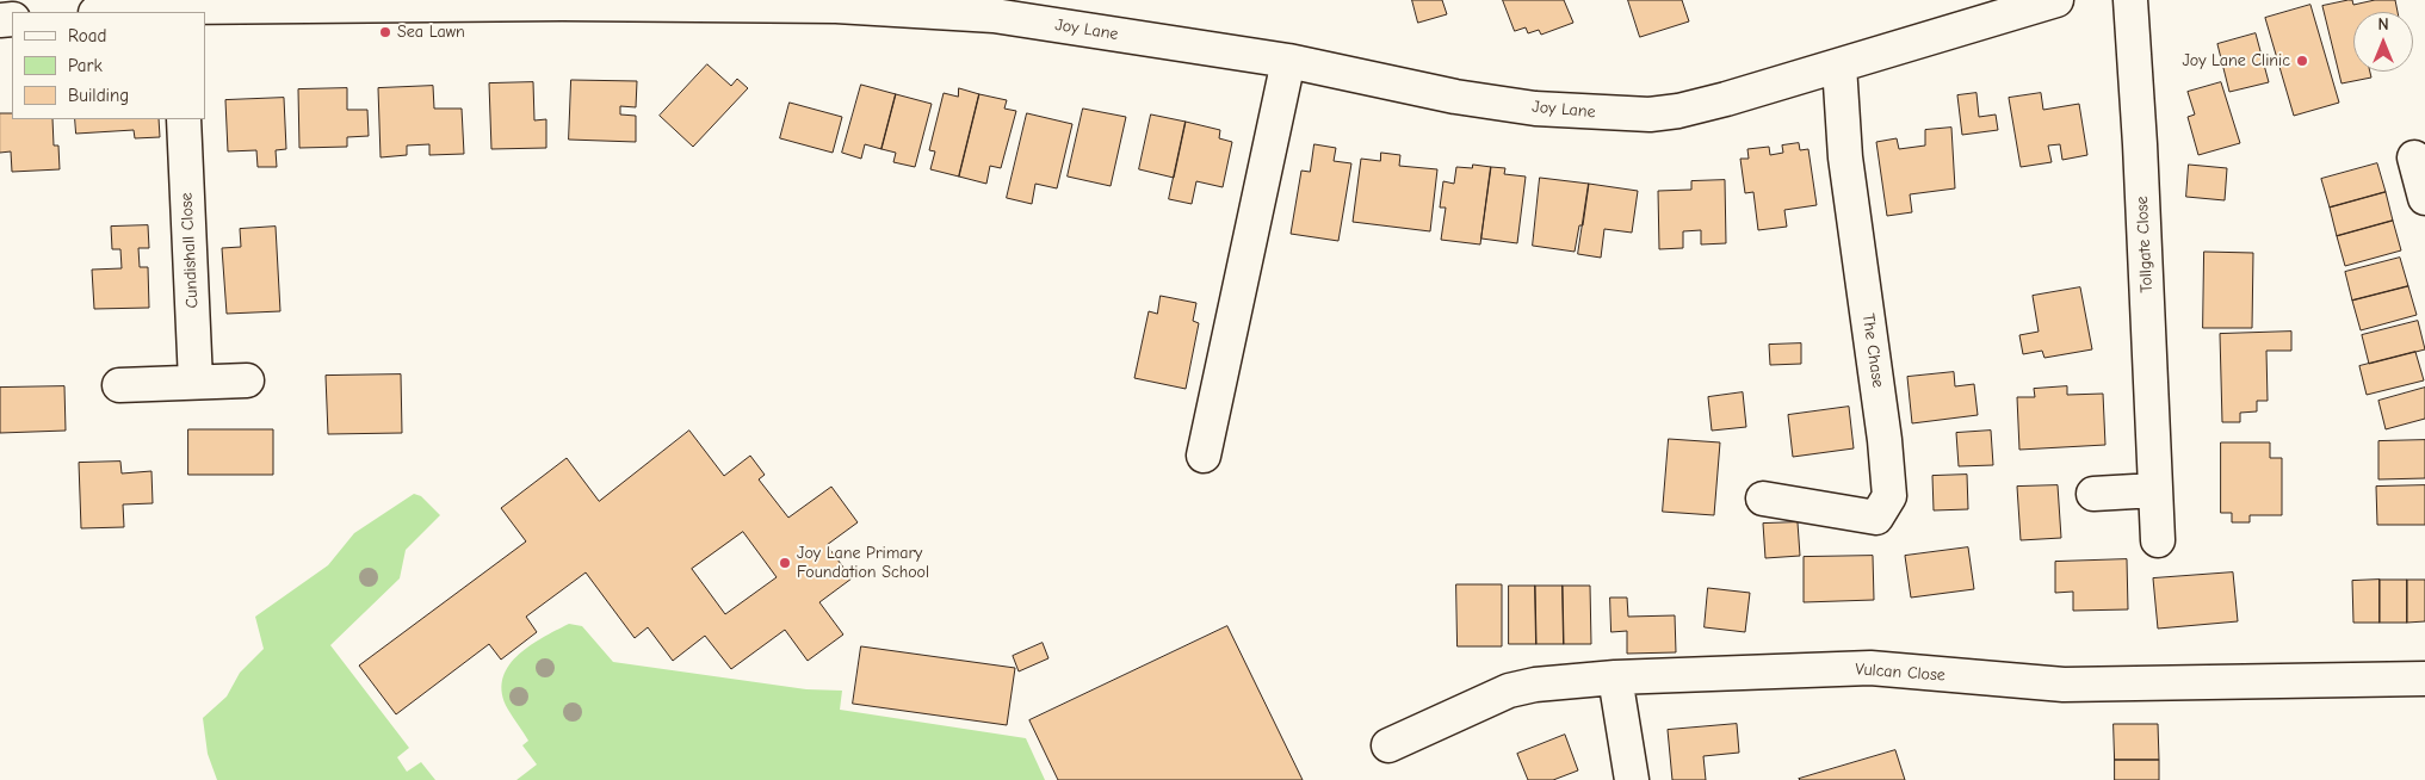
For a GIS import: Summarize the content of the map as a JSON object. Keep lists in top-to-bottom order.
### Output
{
  "streets": {
    "street": [
      "Joy Lane",
      "Tollgate Close",
      "Cundishall Close",
      "The Chase",
      "Vulcan Close"
    ]
  },
  "crossings": [
    ["Joy Lane", "The Chase"]
  ],
  "places": ["Sea Lawn", "Joy Lane Clinic", "Joy Lane Primary Foundation School"],
  "legend": ["Road", "Park", "Building"],
  "north": "top"
}
